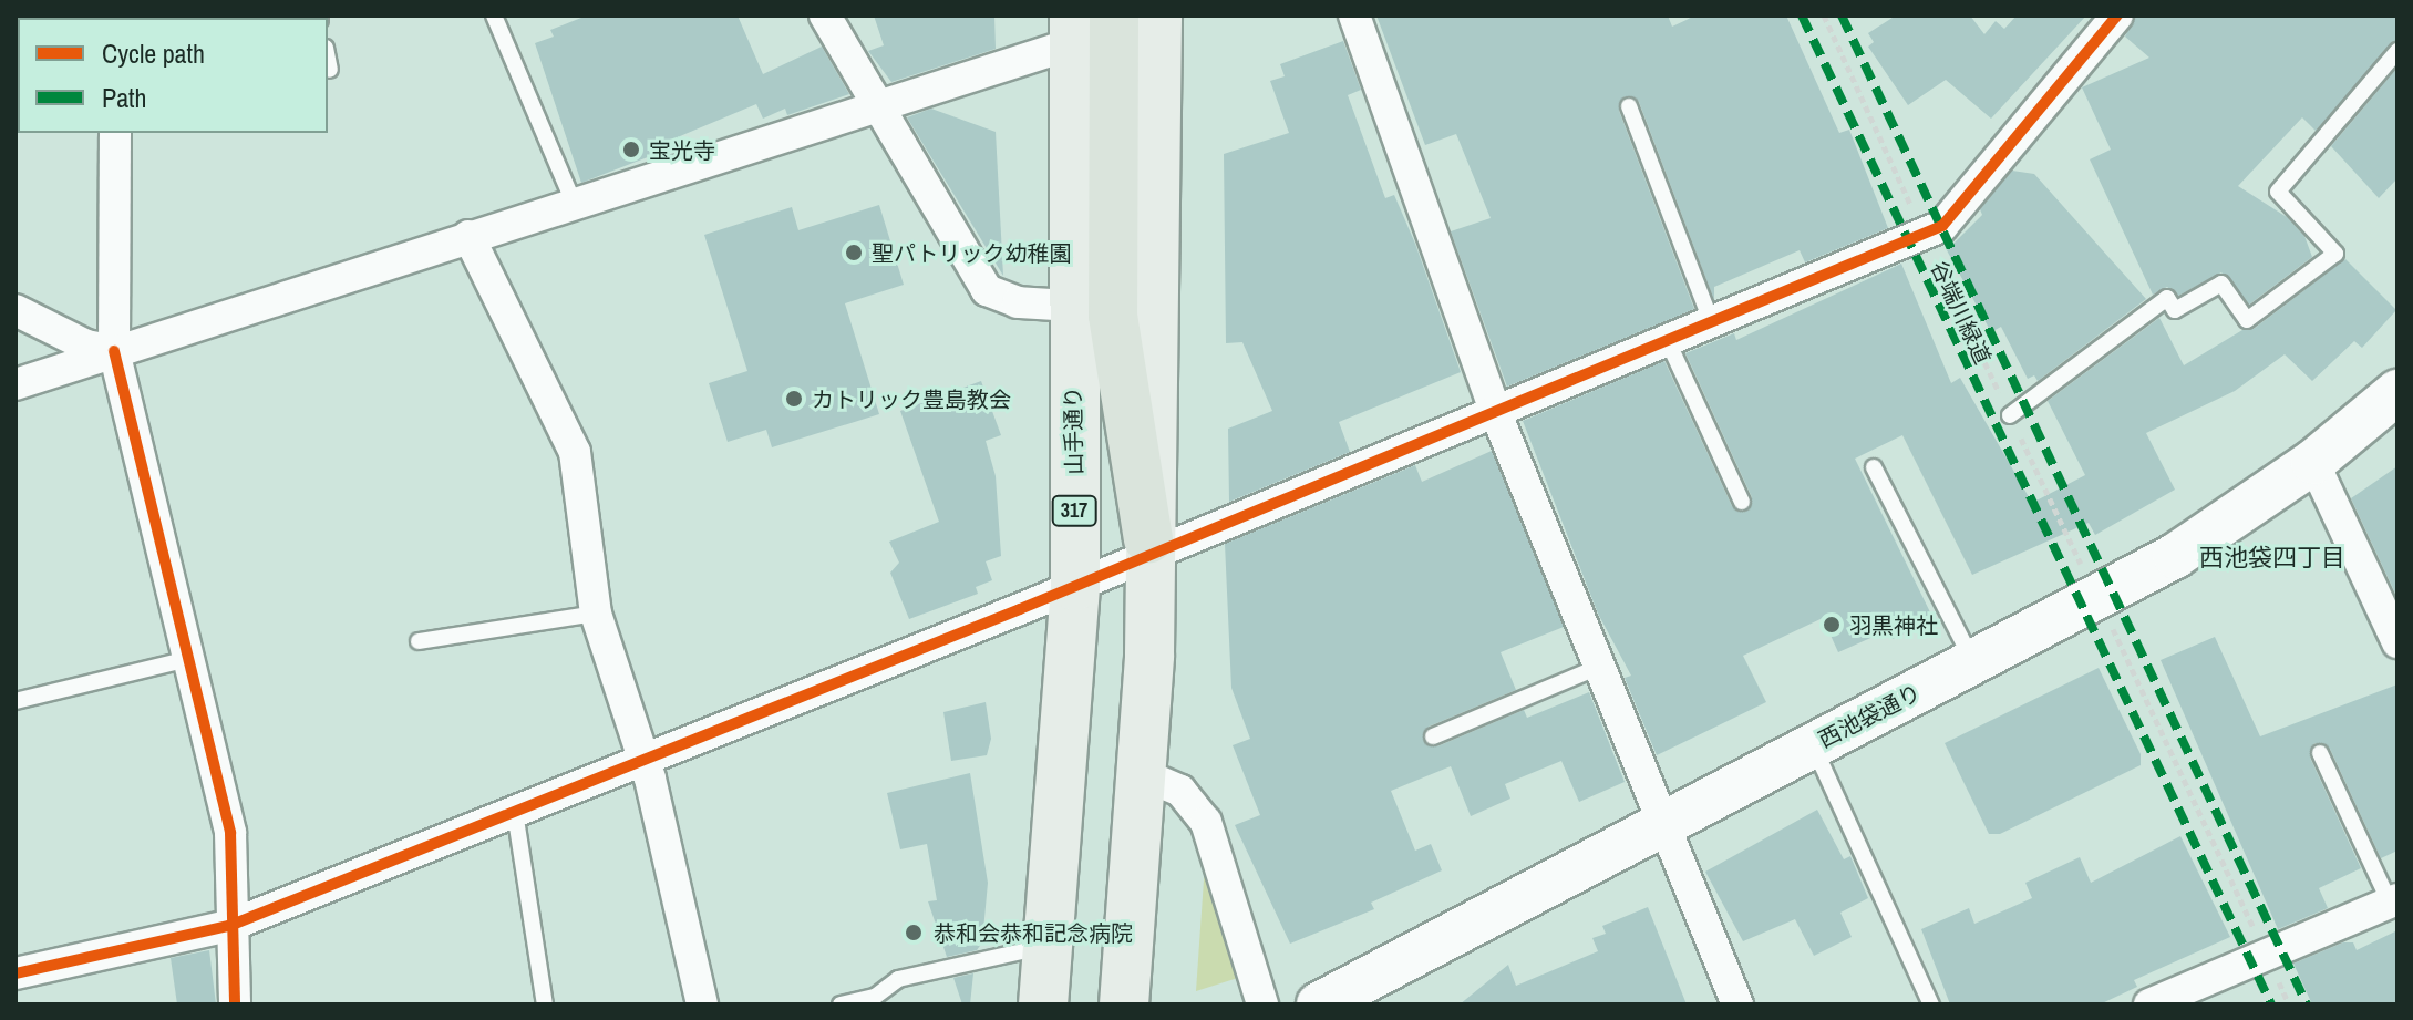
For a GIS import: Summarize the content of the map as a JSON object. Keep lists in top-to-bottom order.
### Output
{
  "streets": {
    "main road": ["山手通り", "317", "西池袋通り"],
    "path": ["谷端川緑道"]
  },
  "crossings": [
    ["谷端川緑道", "西池袋通り"]
  ],
  "districts": ["西池袋四丁目"],
  "places": [
    "宝光寺",
    "聖パトリック幼稚園",
    "カトリック豊島教会",
    "羽黒神社",
    "恭和会恭和記念病院"
  ],
  "legend": ["Cycle path", "Path"]
}
